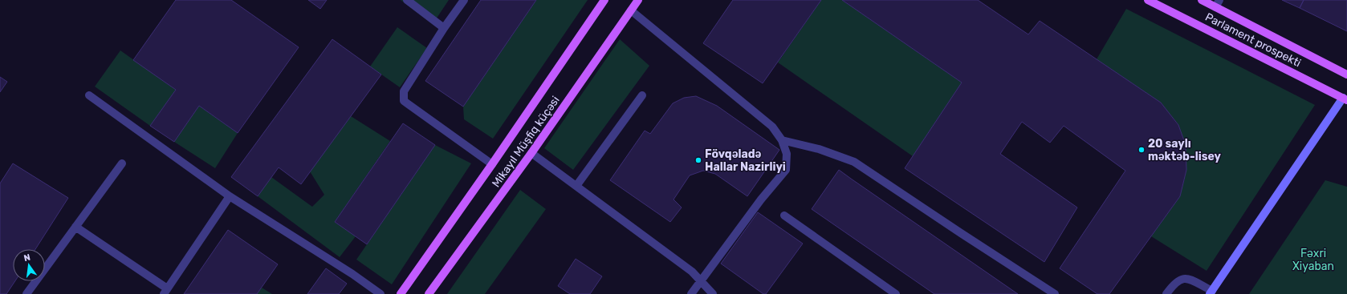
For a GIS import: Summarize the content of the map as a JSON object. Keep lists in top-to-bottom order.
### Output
{
  "streets": {
    "main road": ["Parlament prospekti", "Mikayıl Müşfiq küçəsi"]
  },
  "parks": ["Fəxri Xiyaban"],
  "places": ["20 saylı məktəb-lisey", "Fövqəladə Hallar Nazirliyi"],
  "north": "top"
}
